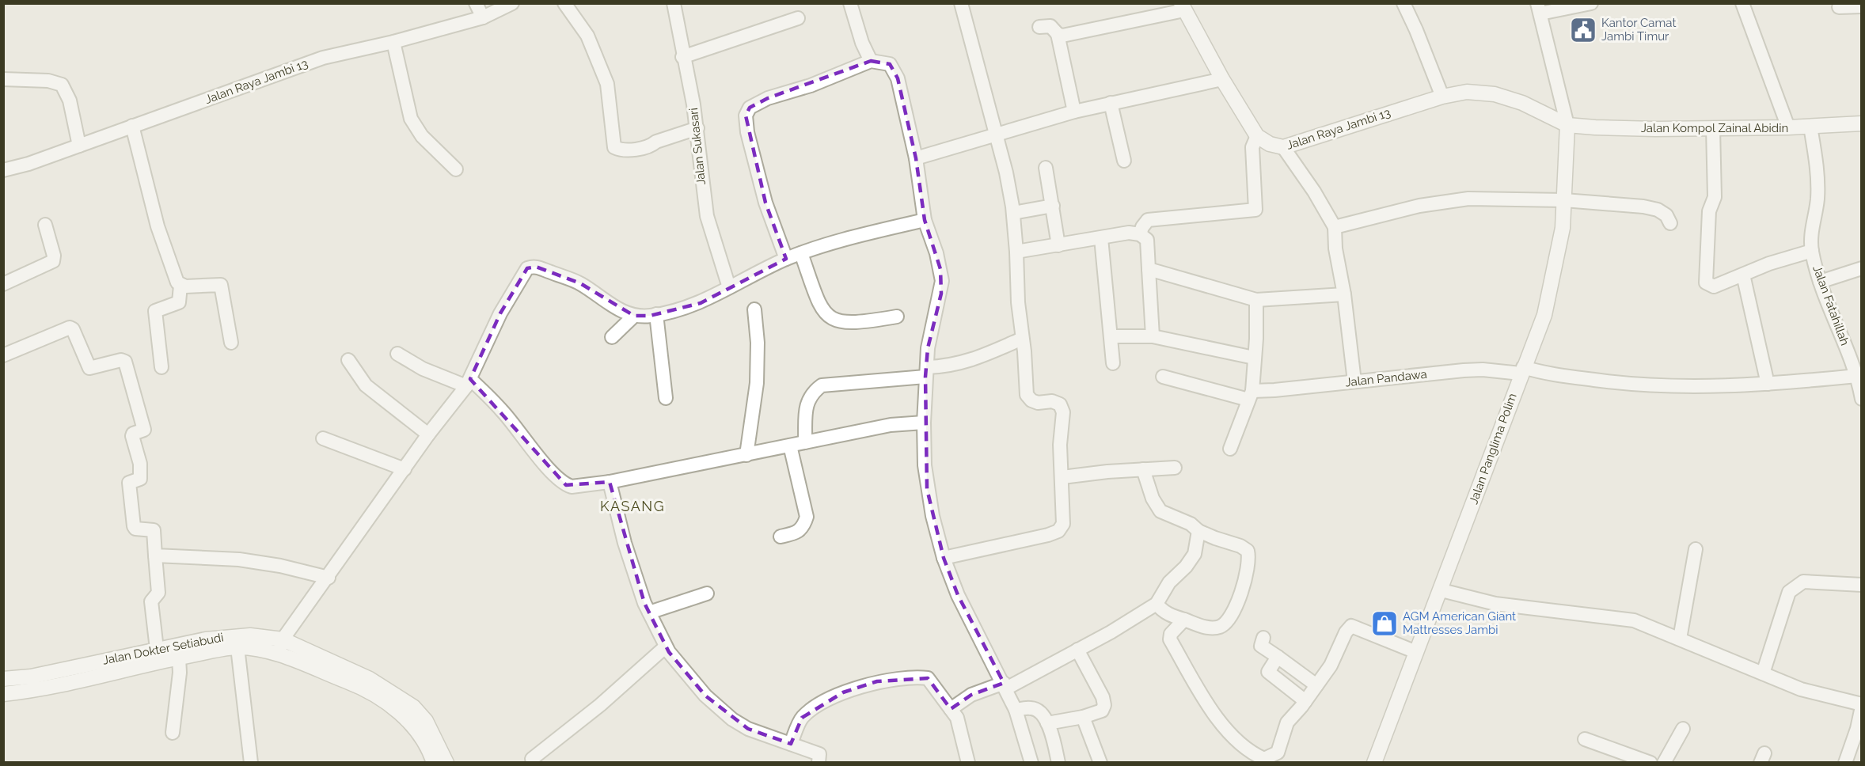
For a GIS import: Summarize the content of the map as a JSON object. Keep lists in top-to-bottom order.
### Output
{
  "streets": {
    "street": [
      "Jalan Raya Jambi 13",
      "Jalan Kompol Zainal Abidin",
      "Jalan Sukasari",
      "Jalan Fatahillah",
      "Jalan Pandawa",
      "Jalan Panglima Polim",
      "Jalan Dokter Setiabudi"
    ]
  },
  "crossings": [
    ["Jalan Raya Jambi 13", "Jalan Kompol Zainal Abidin"],
    ["Jalan Raya Jambi 13", "Jalan Panglima Polim"],
    ["Jalan Kompol Zainal Abidin", "Jalan Fatahillah"],
    ["Jalan Kompol Zainal Abidin", "Jalan Panglima Polim"],
    ["Jalan Fatahillah", "Jalan Pandawa"],
    ["Jalan Pandawa", "Jalan Panglima Polim"]
  ],
  "districts": ["KASANG"],
  "places": {
    "public building": ["Kantor Camat Jambi Timur"],
    "shop": ["AGM American Giant Mattresses Jambi"]
  }
}
